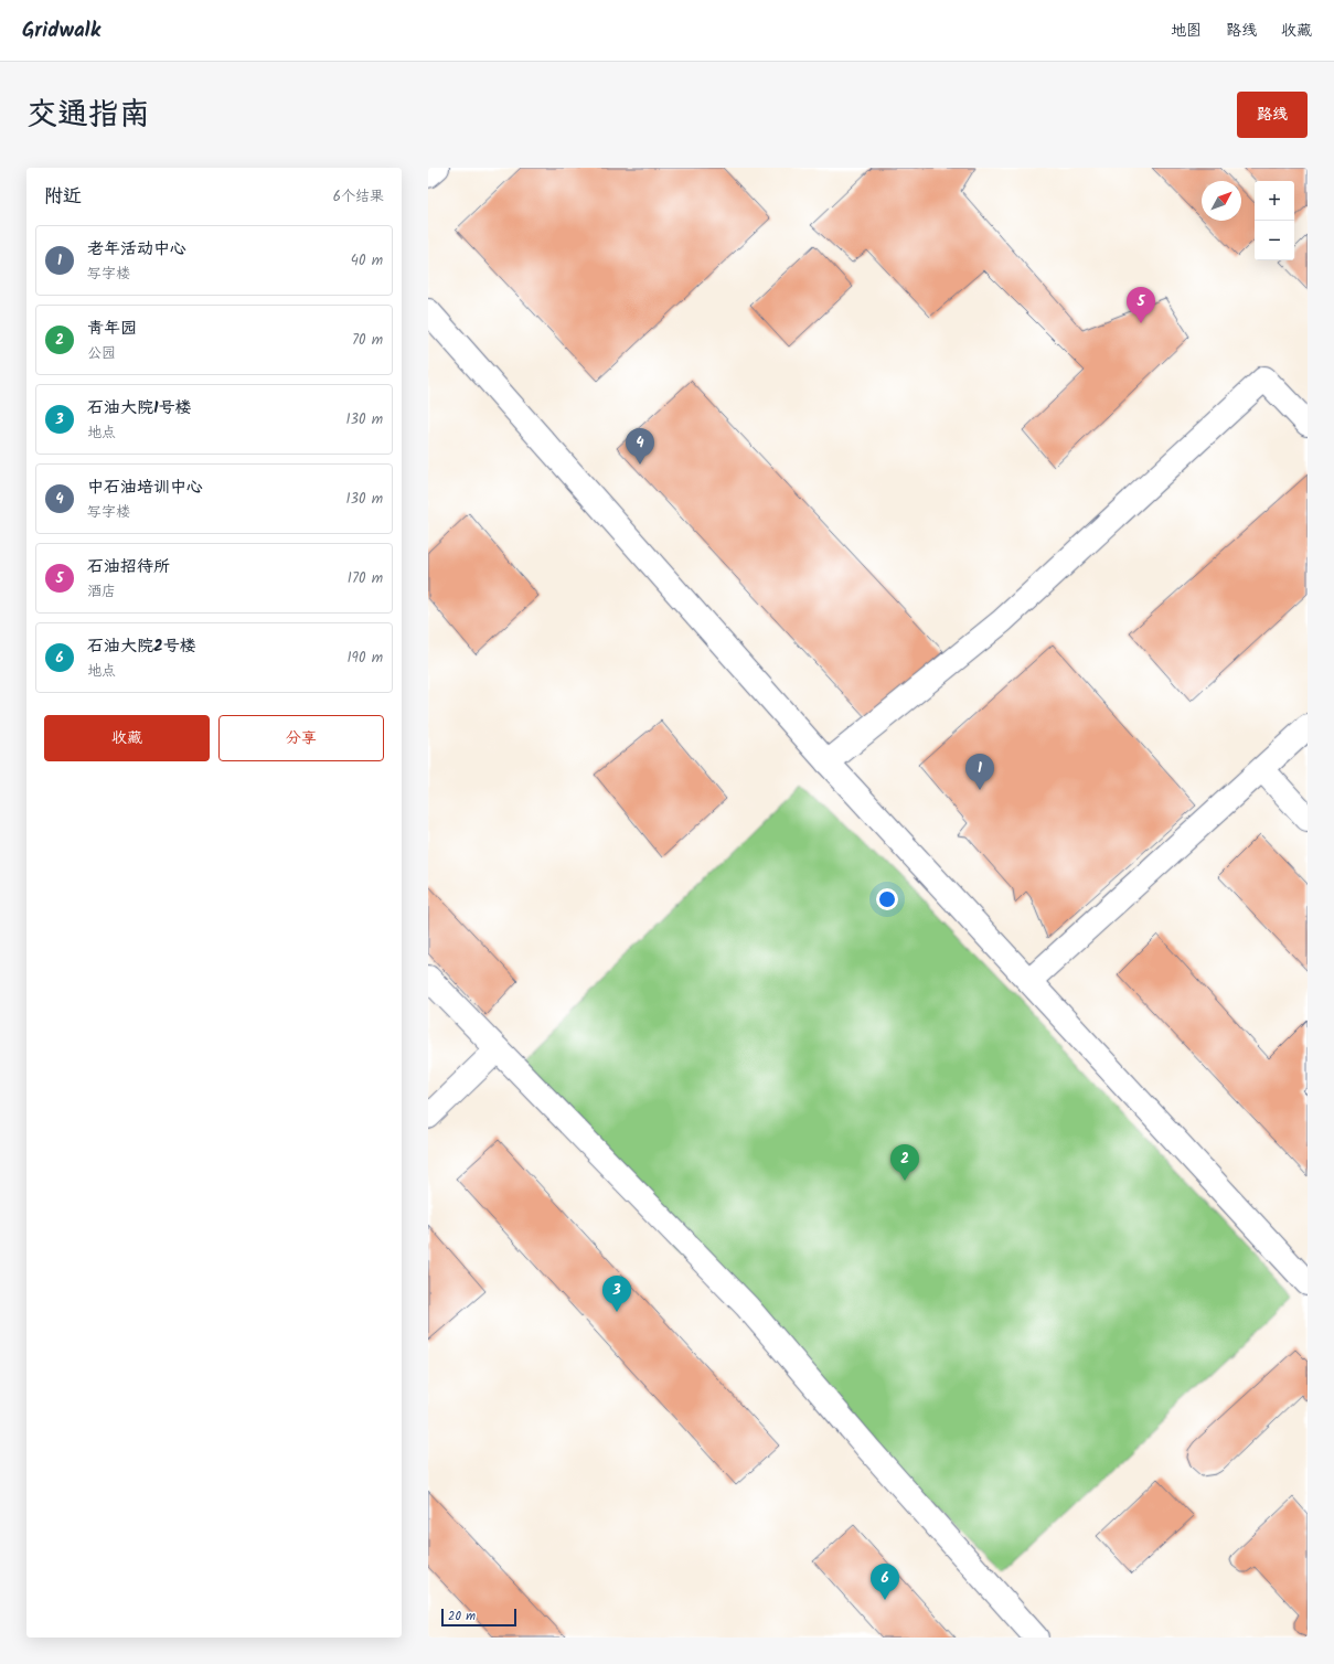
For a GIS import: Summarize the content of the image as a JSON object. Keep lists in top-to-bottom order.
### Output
{
  "scale_bar": "20 m",
  "north": "top right",
  "page": {
    "header": "Gridwalk",
    "nav": ["地图", "路线", "收藏"],
    "title": "交通指南",
    "buttons": [
      "路线",
      ["收藏", "分享"]
    ],
    "heading": ["附近", "6个结果"],
    "map_buttons": ["+", "−"],
    "list": [
      {
        "mark": "1",
        "name": "老年活动中心",
        "note": "写字楼",
        "value": "40 m"
      },
      {
        "mark": "2",
        "name": "青年园",
        "note": "公园",
        "value": "70 m"
      },
      {
        "mark": "3",
        "name": "石油大院1号楼",
        "note": "地点",
        "value": "130 m"
      },
      {
        "mark": "4",
        "name": "中石油培训中心",
        "note": "写字楼",
        "value": "130 m"
      },
      {
        "mark": "5",
        "name": "石油招待所",
        "note": "酒店",
        "value": "170 m"
      },
      {
        "mark": "6",
        "name": "石油大院2号楼",
        "note": "地点",
        "value": "190 m"
      }
    ],
    "pins": [
      "5",
      "4",
      "1",
      "2",
      "3",
      "6"
    ],
    "scale": "20 m"
  }
}
